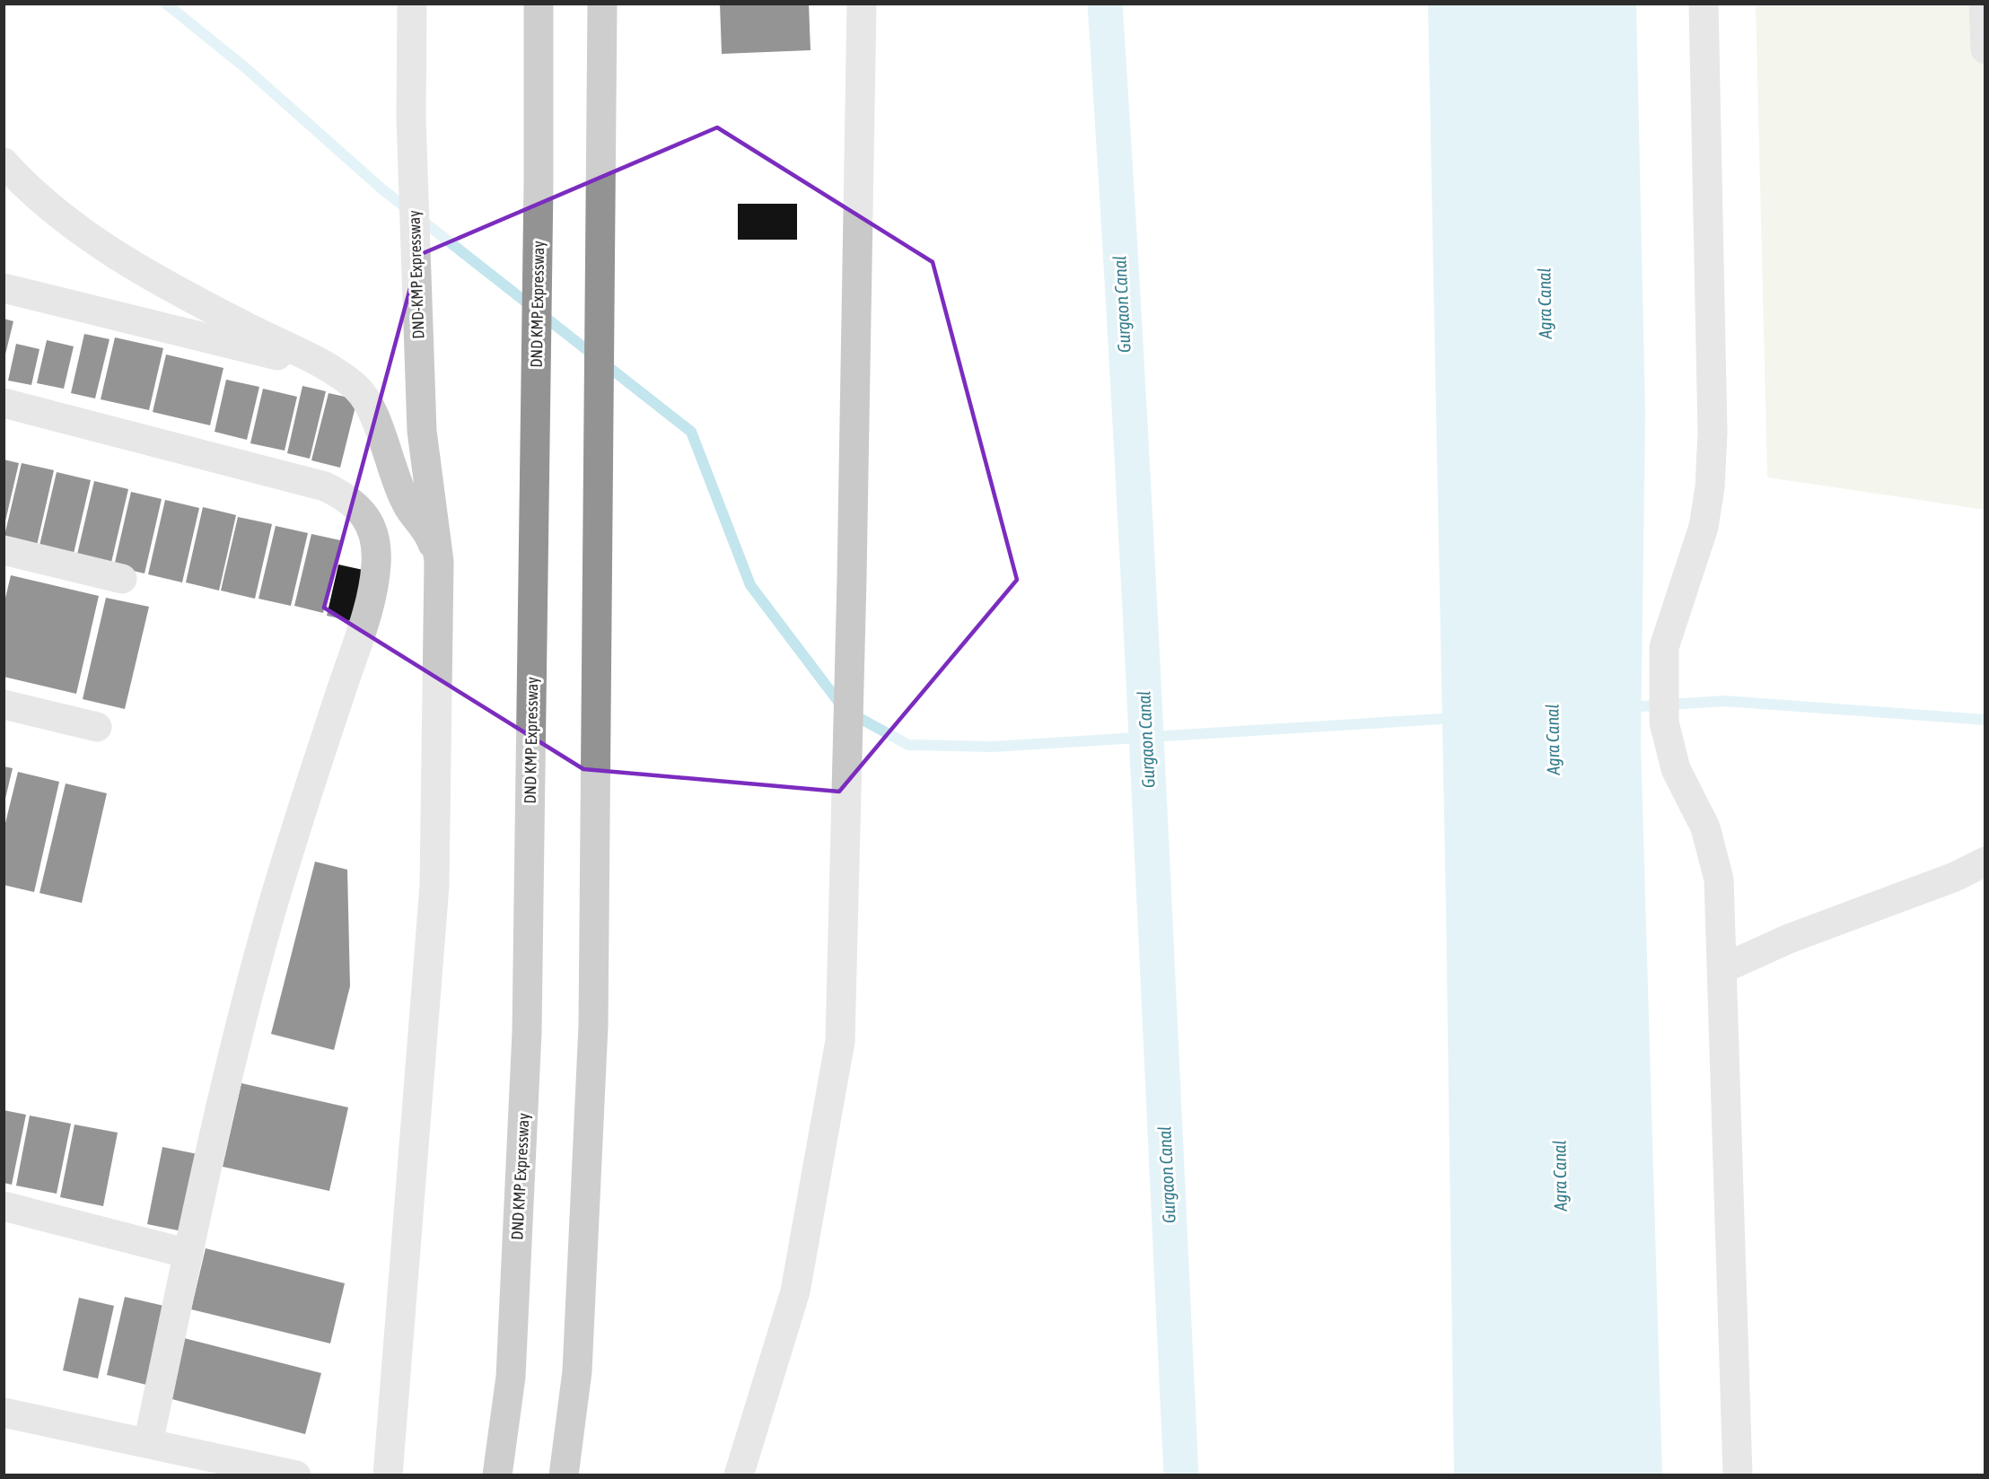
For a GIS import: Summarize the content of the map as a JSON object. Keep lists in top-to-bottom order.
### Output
{
  "streets": {
    "highway": ["DND KMP Expressway"],
    "street": ["DND-KMP Expressway"]
  },
  "water": ["Agra Canal", "Gurgaon Canal"]
}
